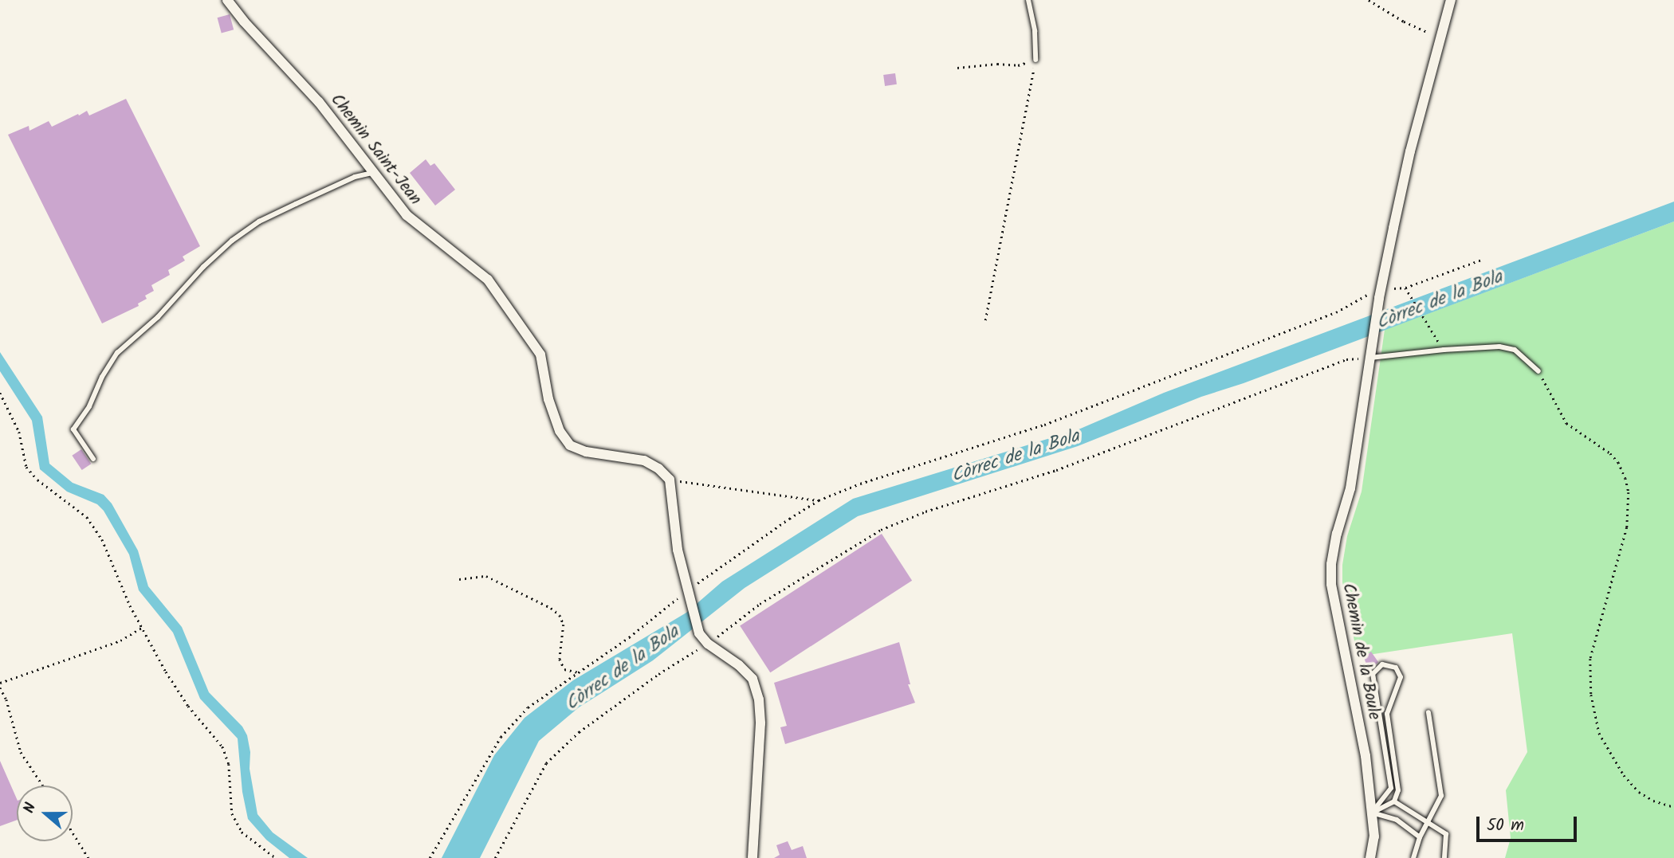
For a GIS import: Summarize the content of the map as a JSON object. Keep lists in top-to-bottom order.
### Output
{
  "streets": {
    "street": ["Chemin Saint-Jean", "Chemin de la Boule"]
  },
  "water": ["Còrrec de la Bola"],
  "scale_bar": "50 m",
  "north": "left"
}
